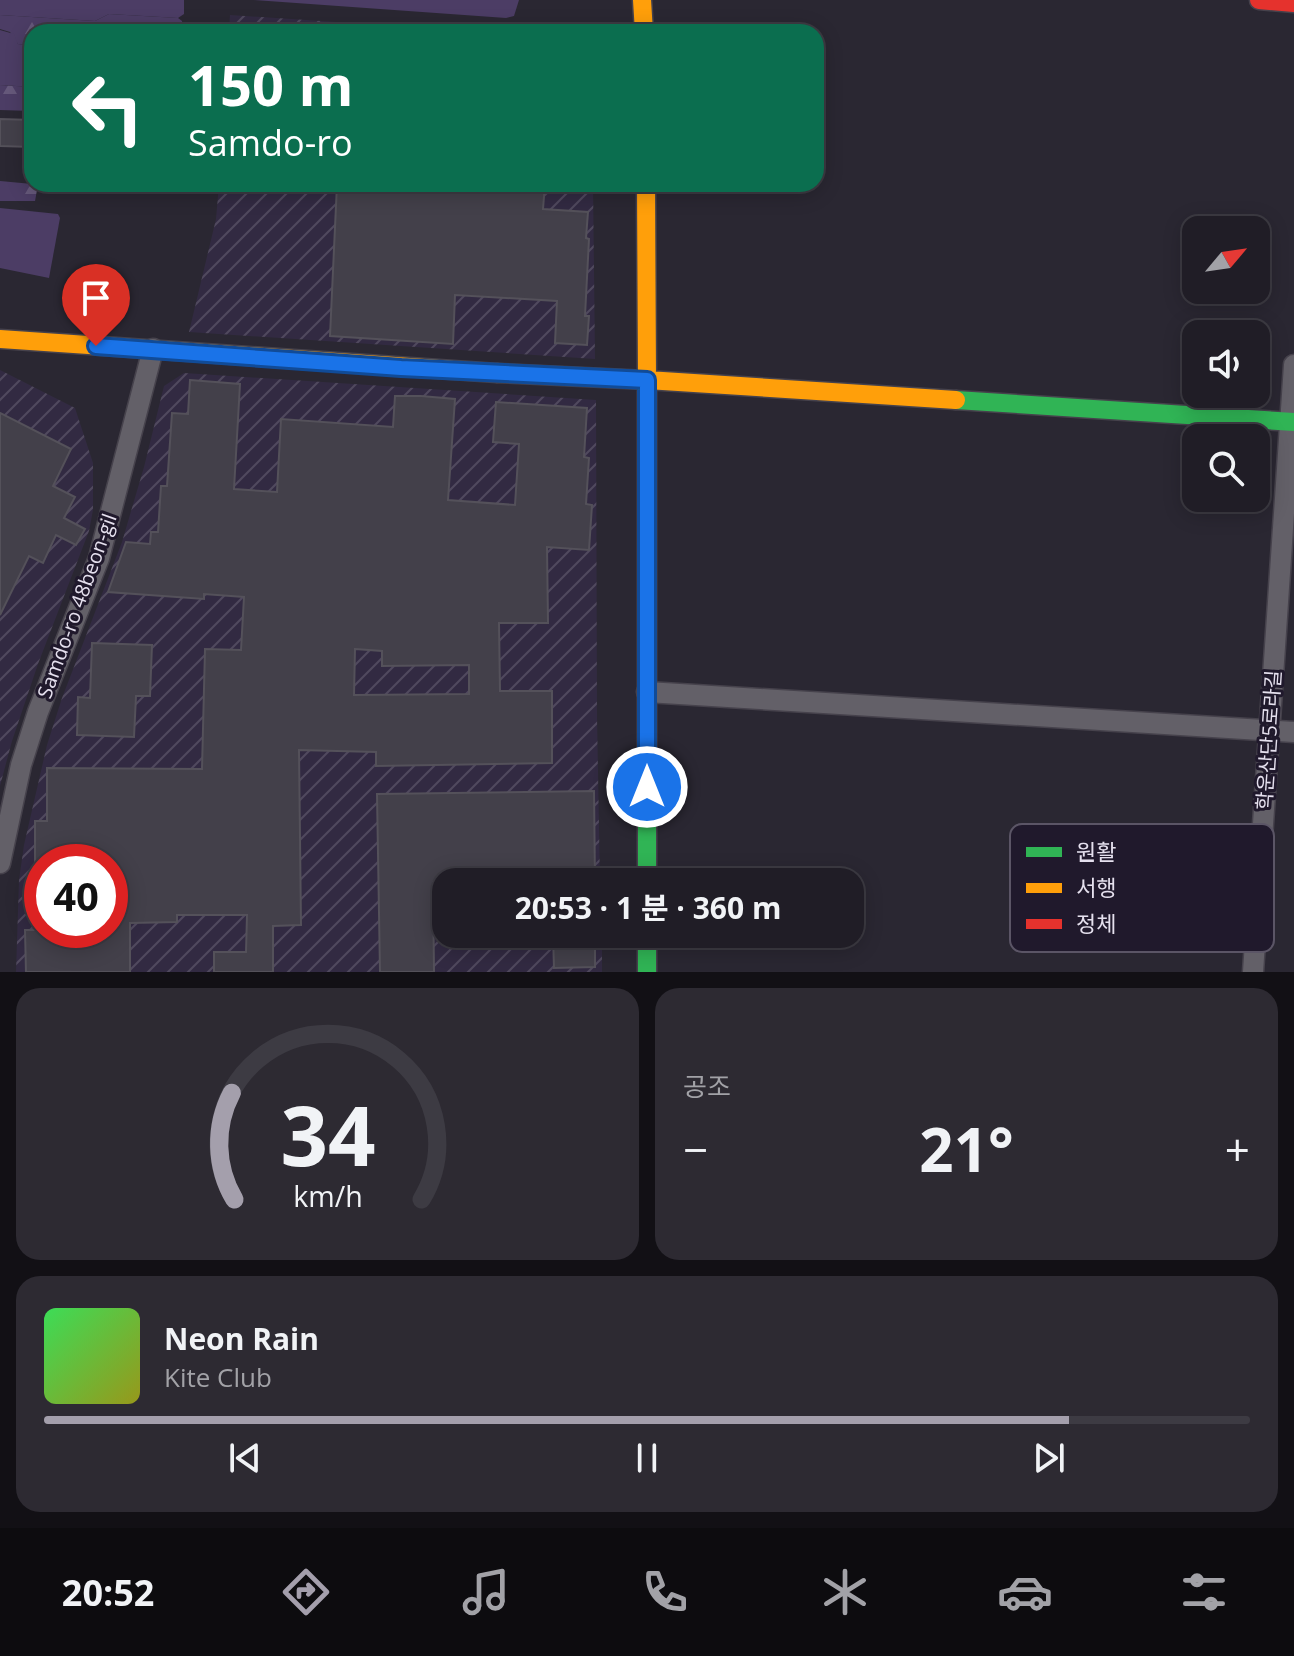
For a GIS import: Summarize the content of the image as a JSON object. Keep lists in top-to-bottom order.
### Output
{
  "streets": {
    "street": ["Samdo-ro 48beon-gil", "학운산단5로라길"]
  },
  "legend": ["원활", "서행", "정체"],
  "north": "top right",
  "page": {
    "turn": ["150 m", "Samdo-ro"],
    "limit": "40",
    "trip": "20:53 · 1 분 · 360 m",
    "tile": "공조",
    "heat": ["−", "21°", "+"],
    "song": ["Neon Rain", "Kite Club"],
    "tabs": "20:52",
    "gauge": ["34", "km/h"]
  }
}
